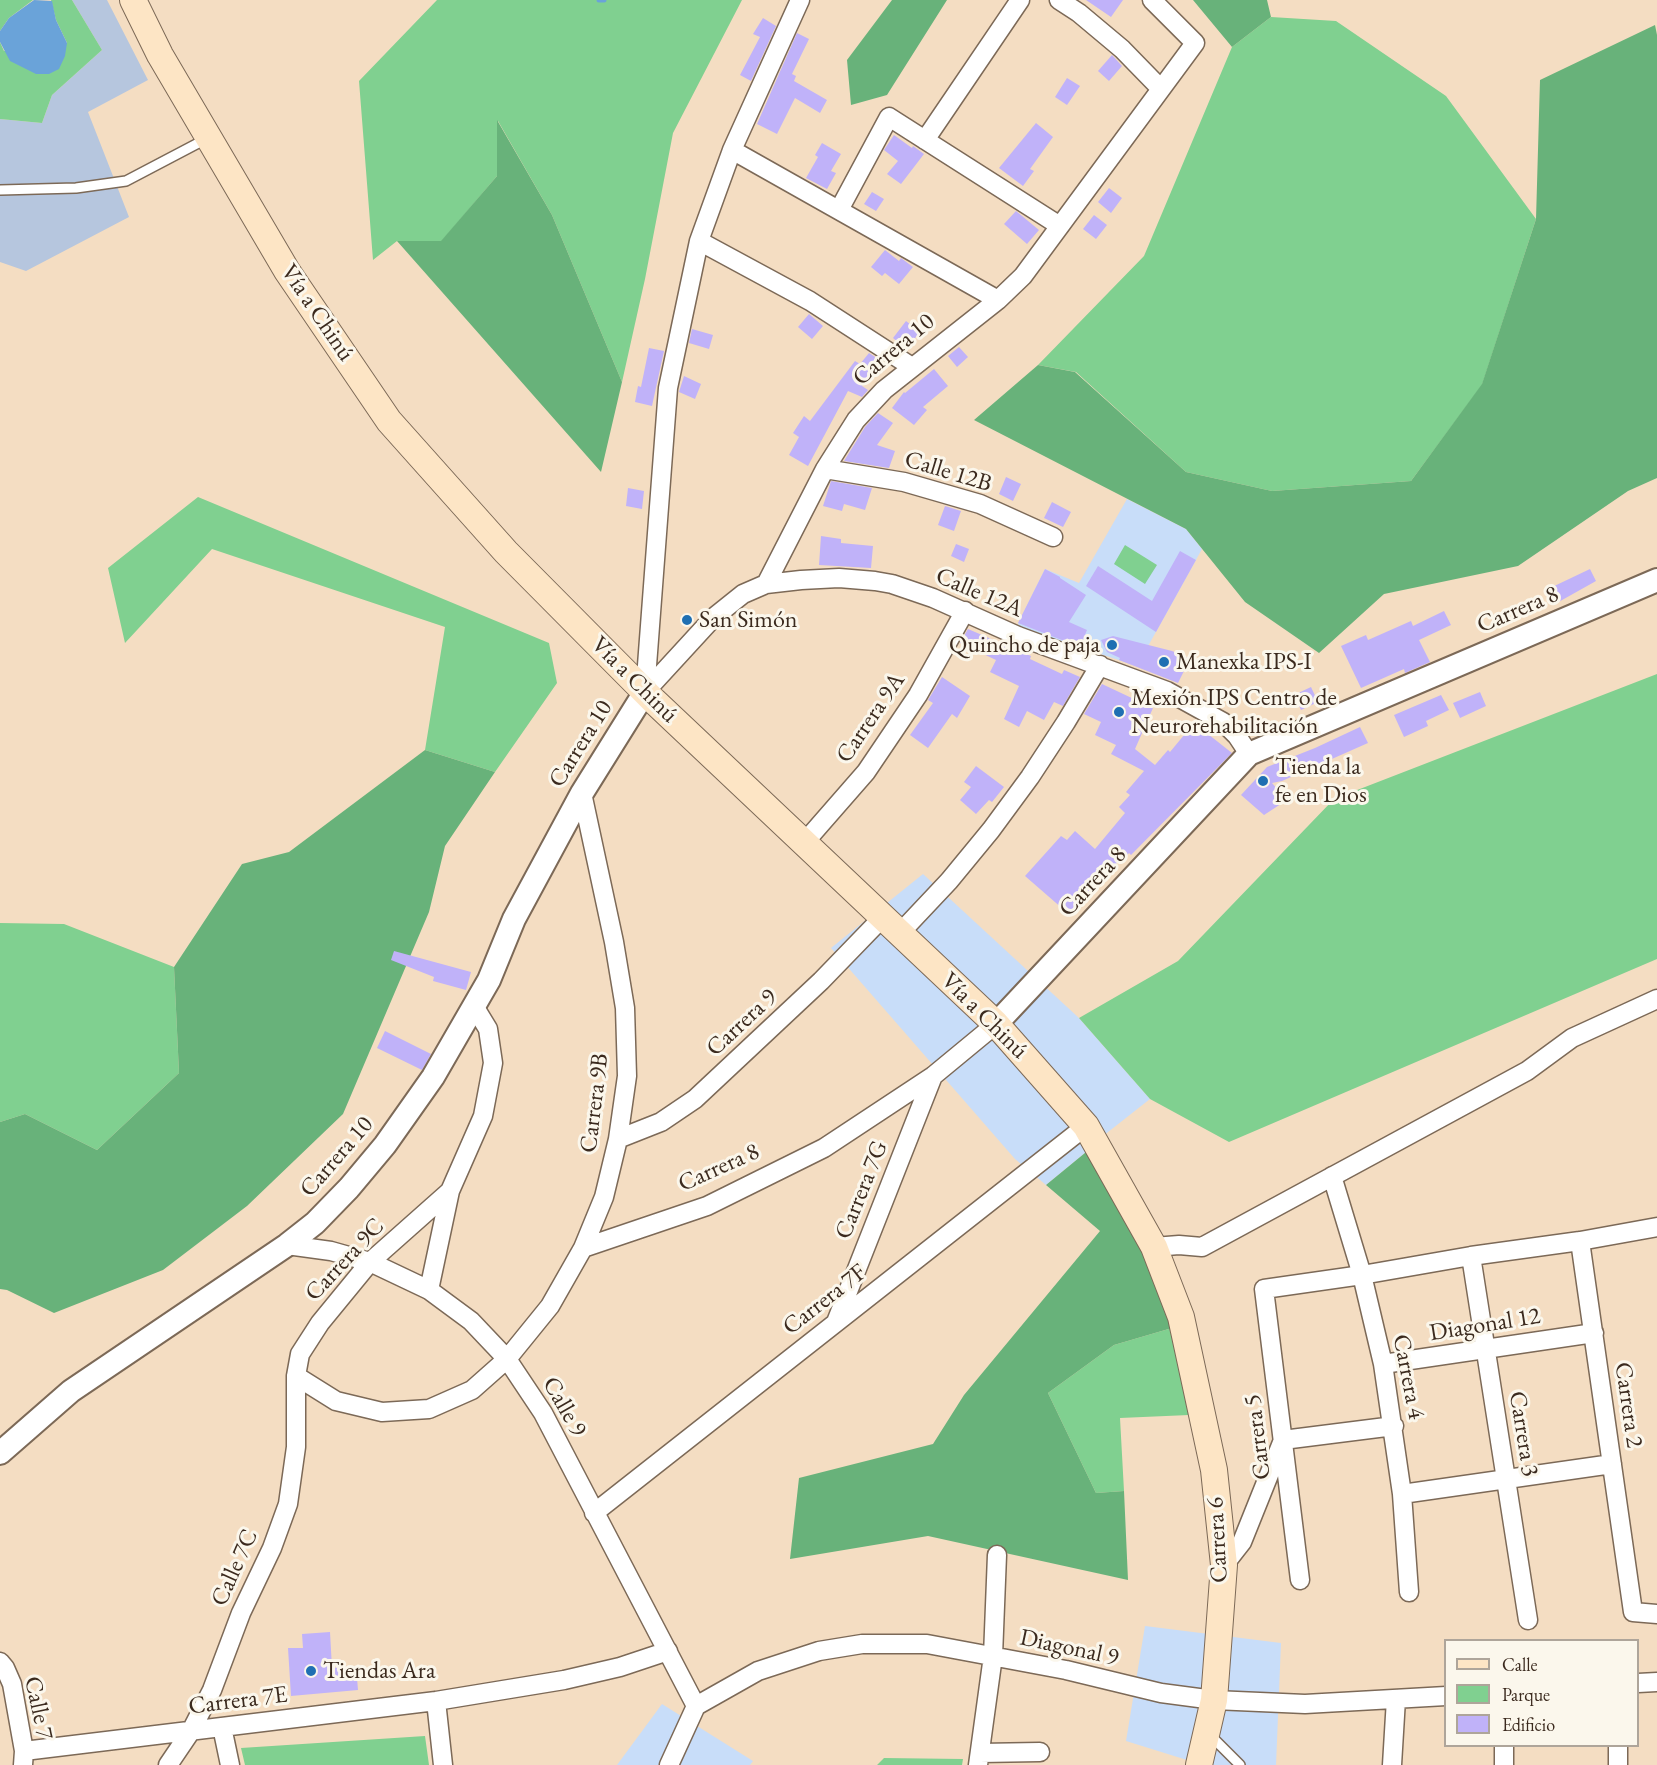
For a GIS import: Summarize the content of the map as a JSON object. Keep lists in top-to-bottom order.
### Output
{
  "streets": {
    "main road": ["Vía a Chinú", "Carrera 6"],
    "street": [
      "Carrera 10",
      "Calle 12B",
      "Calle 12A",
      "Carrera 8",
      "Carrera 9A",
      "Carrera 9",
      "Carrera 9B",
      "Carrera 7G",
      "Carrera 9C",
      "Carrera 7F",
      "Diagonal 12",
      "Carrera 4",
      "Carrera 2",
      "Calle 9",
      "Carrera 3",
      "Carrera 5",
      "Calle 7C",
      "Diagonal 9",
      "Carrera 7E",
      "Calle 7"
    ]
  },
  "crossings": [
    ["Vía a Chinú", "Carrera 10"],
    ["Vía a Chinú", "Carrera 8"],
    ["Vía a Chinú", "Carrera 9A"],
    ["Vía a Chinú", "Carrera 9"],
    ["Vía a Chinú", "Carrera 7F"],
    ["Vía a Chinú", "Carrera 6"],
    ["Carrera 10", "Calle 12B"],
    ["Carrera 10", "Calle 12A"],
    ["Carrera 10", "Carrera 9B"],
    ["Carrera 10", "Carrera 9C"],
    ["Carrera 10", "Calle 9"],
    ["Calle 12A", "Carrera 8"],
    ["Calle 12A", "Carrera 9A"],
    ["Calle 12A", "Carrera 9"],
    ["Carrera 8", "Carrera 9B"],
    ["Carrera 8", "Carrera 7G"],
    ["Carrera 9", "Carrera 9B"],
    ["Carrera 9B", "Calle 9"],
    ["Carrera 7G", "Carrera 7F"],
    ["Carrera 9C", "Calle 9"],
    ["Carrera 9C", "Calle 7C"],
    ["Carrera 7F", "Calle 9"],
    ["Diagonal 12", "Carrera 4"],
    ["Diagonal 12", "Carrera 2"],
    ["Diagonal 12", "Carrera 3"],
    ["Carrera 4", "Carrera 5"],
    ["Calle 9", "Diagonal 9"],
    ["Calle 9", "Carrera 7E"],
    ["Carrera 6", "Diagonal 9"],
    ["Calle 7C", "Carrera 7E"],
    ["Carrera 7E", "Calle 7"]
  ],
  "places": [
    "San Simón",
    "Quincho de paja",
    "Manexka IPS-I",
    "Mexión IPS Centro de Neurorehabilitación",
    "Tienda la fe en Dios",
    "Tiendas Ara"
  ],
  "legend": ["Calle", "Parque", "Edificio"]
}
